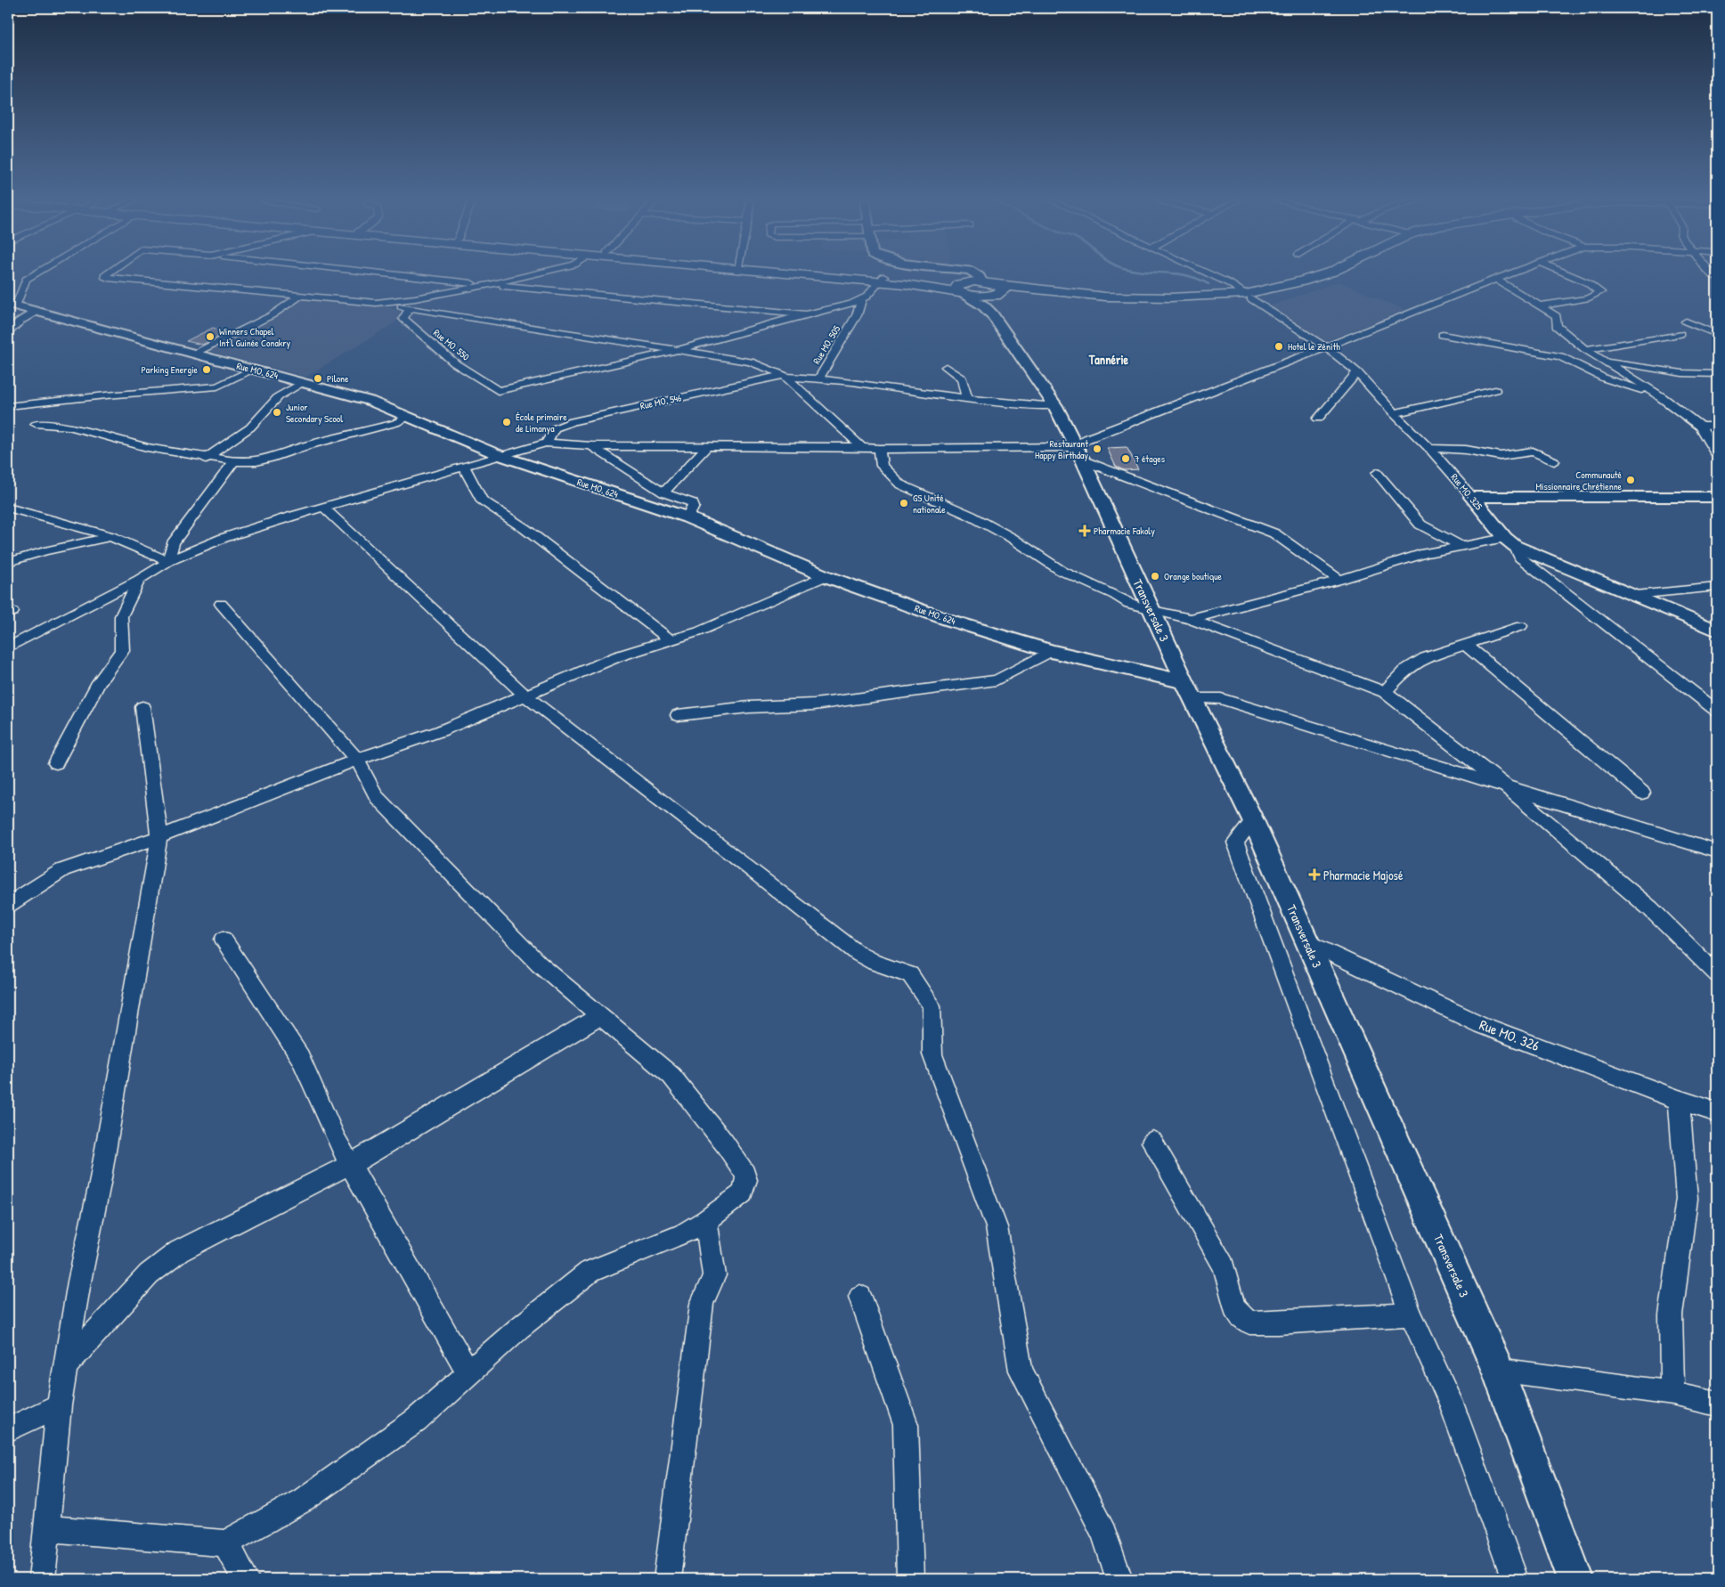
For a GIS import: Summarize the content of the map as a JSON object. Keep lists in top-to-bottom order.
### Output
{
  "streets": {
    "street": [
      "Rue MO. 550",
      "Rue MO. 505",
      "Rue MO. 624",
      "Rue MO. 546",
      "Rue MO. 325",
      "Transversale 3",
      "Rue MO. 326"
    ]
  },
  "crossings": [
    ["Rue MO. 624", "Transversale 3"],
    ["Transversale 3", "Rue MO. 326"]
  ],
  "districts": ["Tannérie"],
  "places": {
    "other": [
      "Winners Chapel Int'l Guinée Conakry",
      "Hotel le Zénith",
      "Parking Energie",
      "Pilone",
      "Junior Secondary Scool",
      "École primaire de Limanya",
      "Restaurant Happy Birthday",
      "7 étages",
      "Communauté Missionnaire Chrétienne",
      "GS Unité nationale",
      "Orange boutique"
    ],
    "health": ["Pharmacie Fakoly", "Pharmacie Majosé"]
  }
}
